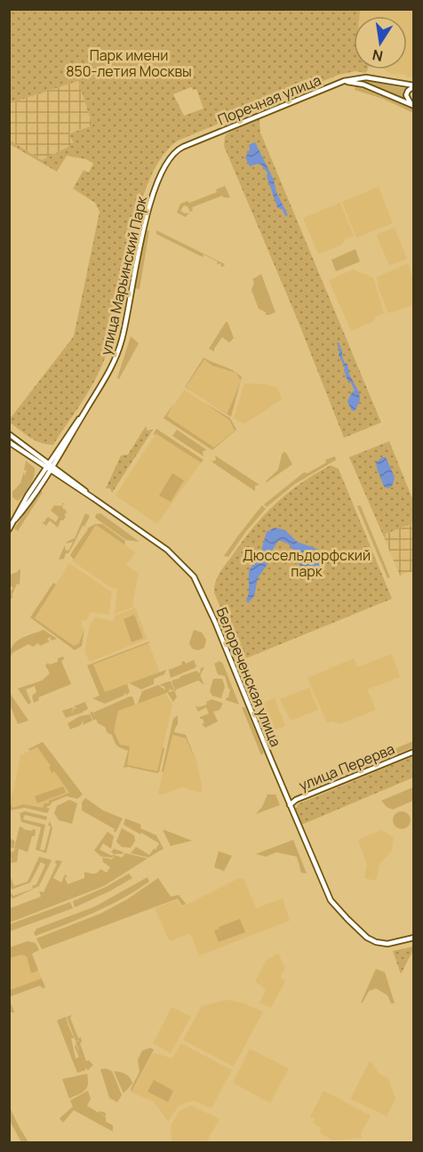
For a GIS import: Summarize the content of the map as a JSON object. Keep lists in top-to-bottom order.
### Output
{
  "streets": {
    "main road": [
      "Поречная улица",
      "улица Марьинский Парк",
      "Белореченская улица",
      "улица Перерва"
    ]
  },
  "crossings": [
    ["Поречная улица", "улица Марьинский Парк"],
    ["улица Марьинский Парк", "Белореченская улица"],
    ["Белореченская улица", "улица Перерва"]
  ],
  "parks": ["Парк имени 850-летия Москвы", "Дюссельдорфский парк"],
  "north": "bottom"
}
